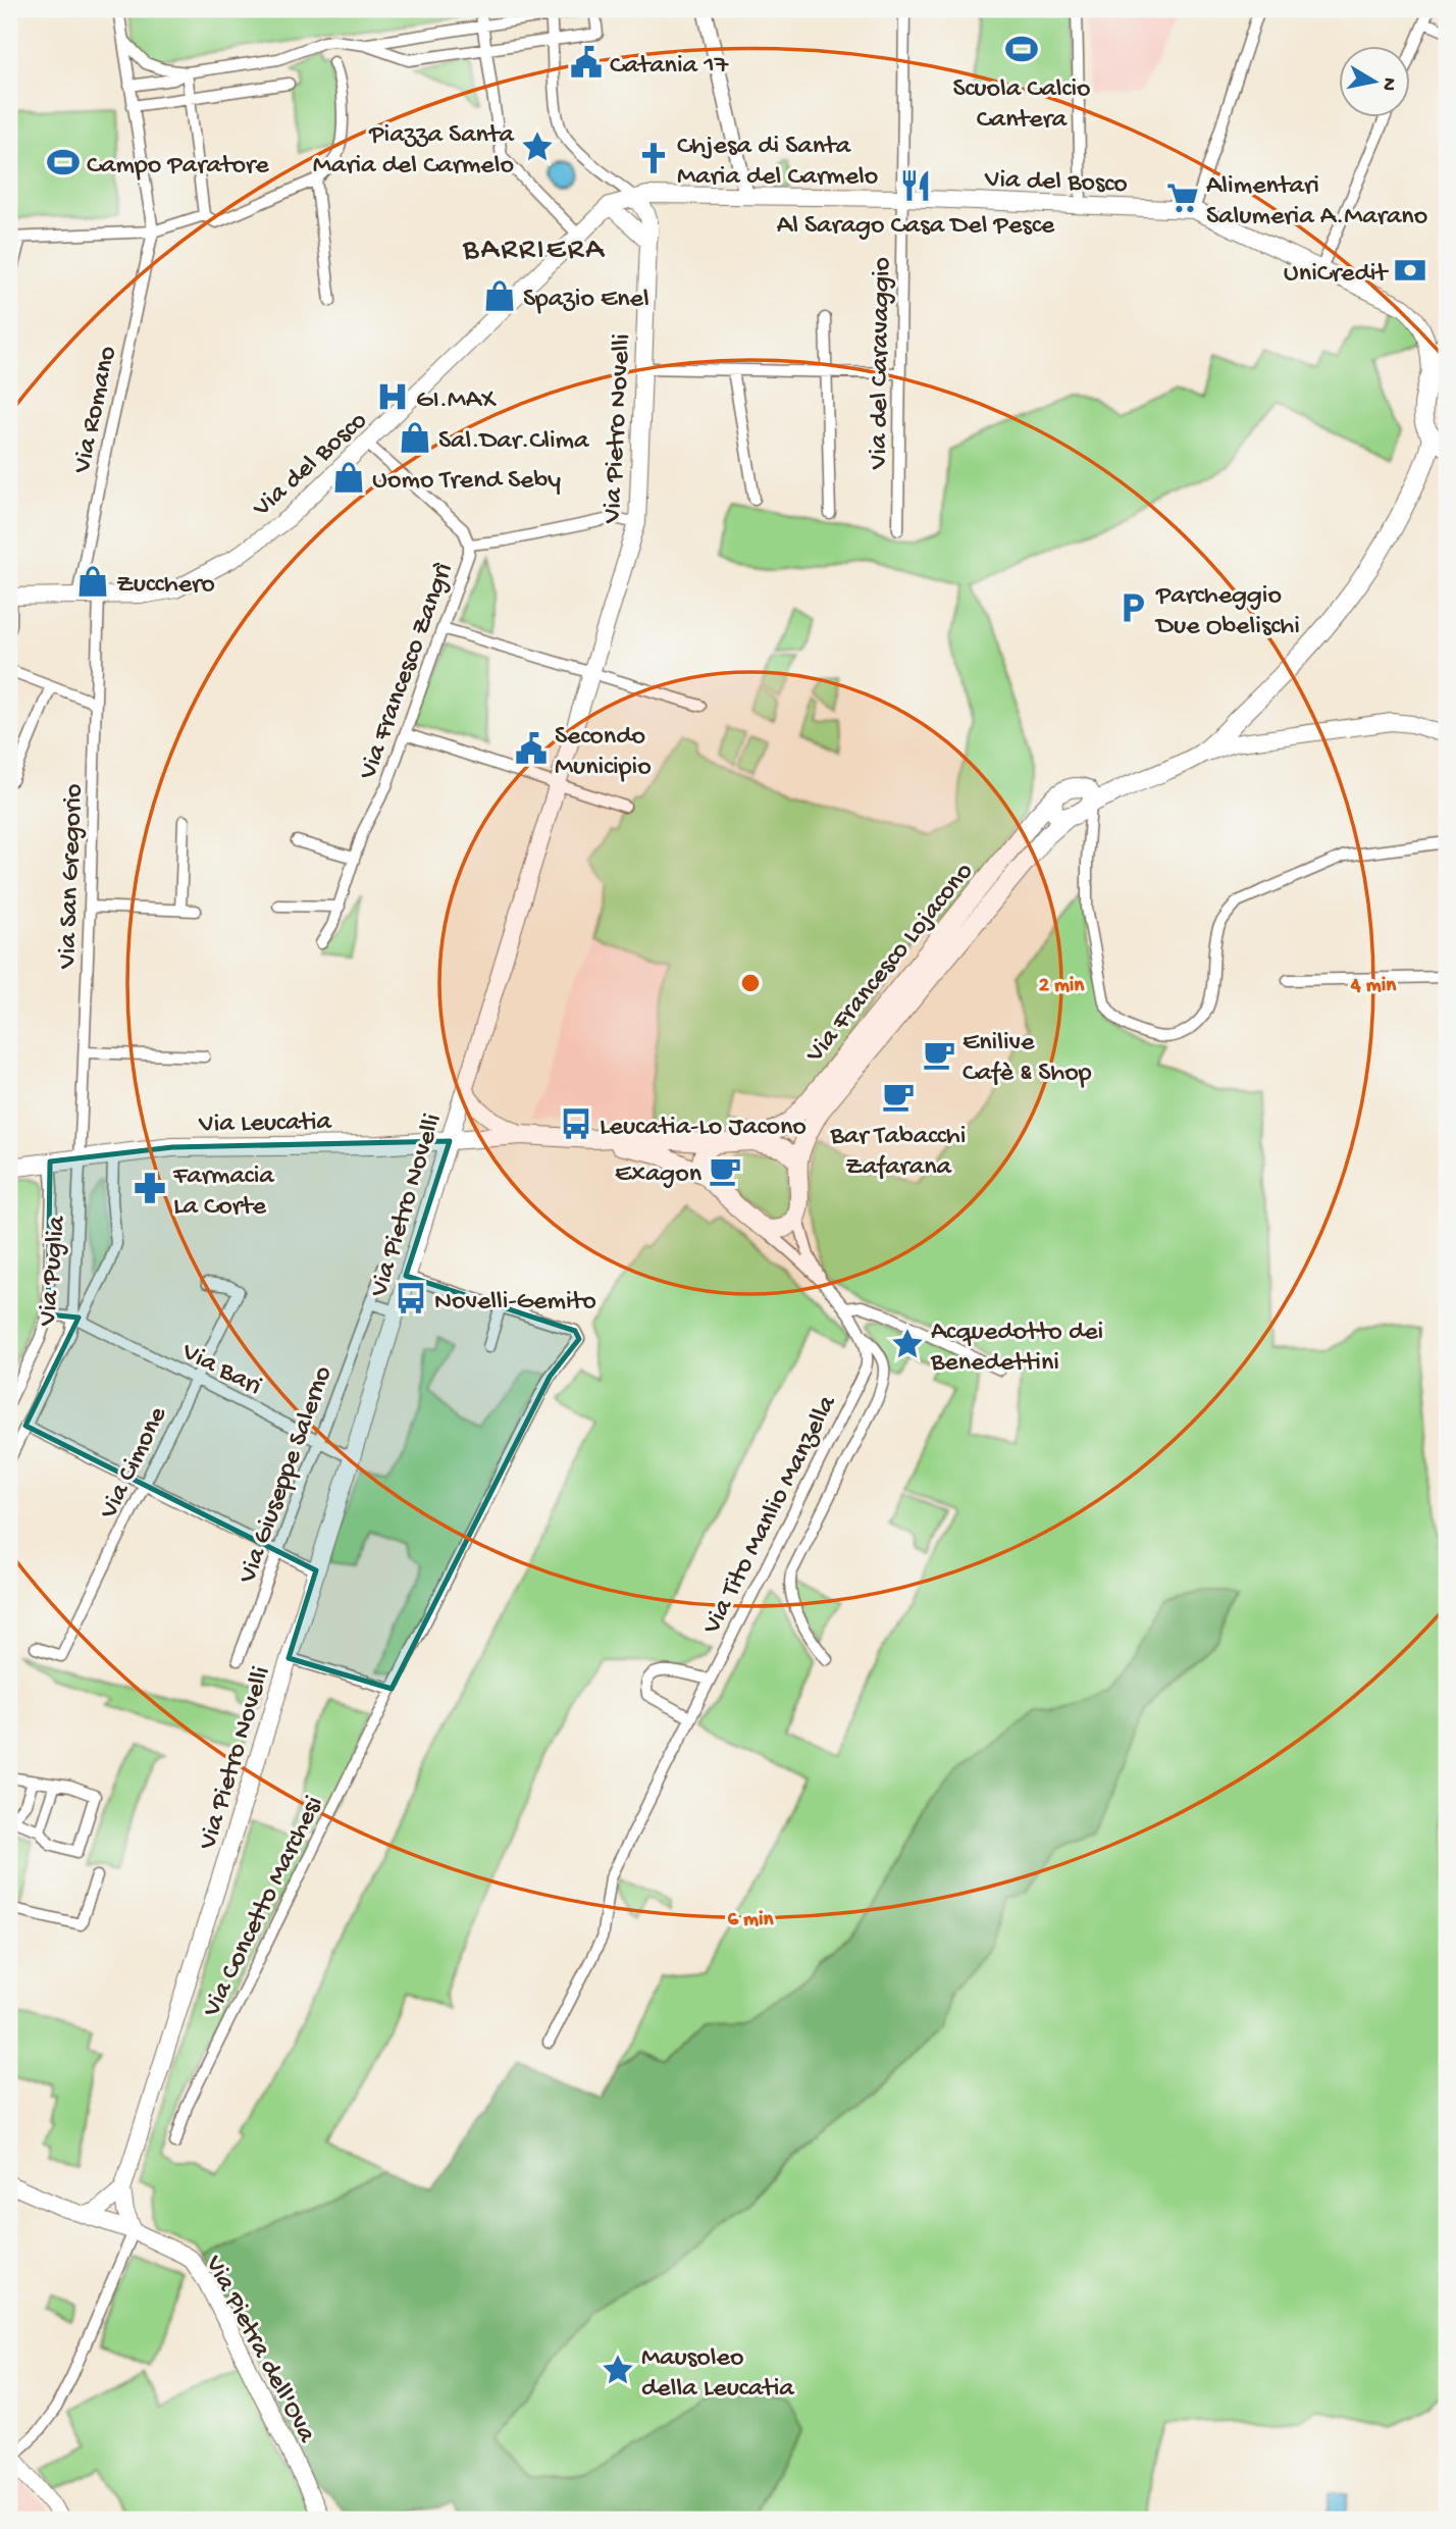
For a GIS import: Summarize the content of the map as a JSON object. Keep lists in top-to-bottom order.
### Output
{
  "streets": {
    "main road": [
      "Via del Bosco",
      "Via Pietro Novelli",
      "Via Francesco Lojacono",
      "Via Leucatia",
      "Via Pietra dell'Ova"
    ],
    "street": [
      "Via del Caravaggio",
      "Via Romano",
      "Via Francesco Zangrì",
      "Via San Gregorio",
      "Via Puglia",
      "Via Bari",
      "Via Cimone",
      "Via Giuseppe Salerno",
      "Via Tito Manlio Manzella",
      "Via Concetto Marchesi"
    ]
  },
  "crossings": [
    ["Via del Bosco", "Via del Caravaggio"],
    ["Via del Bosco", "Via Romano"],
    ["Via del Bosco", "Via Pietro Novelli"],
    ["Via del Bosco", "Via Francesco Zangrì"],
    ["Via del Bosco", "Via San Gregorio"],
    ["Via Pietro Novelli", "Via Leucatia"],
    ["Via Pietro Novelli", "Via Bari"],
    ["Via San Gregorio", "Via Leucatia"],
    ["Via San Gregorio", "Via Puglia"],
    ["Via Francesco Lojacono", "Via Leucatia"],
    ["Via Leucatia", "Via Puglia"],
    ["Via Puglia", "Via Bari"],
    ["Via Bari", "Via Cimone"],
    ["Via Bari", "Via Giuseppe Salerno"]
  ],
  "districts": ["BARRIERA"],
  "places": {
    "sports": ["Scuola Calcio Cantera", "Campo Paratore"],
    "public building": ["Catania 17", "Secondo Municipio"],
    "place": ["Piazza Santa Maria del Carmelo", "Acquedotto dei Benedettini", "Mausoleo della Leucatia"],
    "church": ["Chjesa di Santa Maria del Carmelo"],
    "restaurant": ["Al Sarago Casa Del Pesce"],
    "supermarket": ["Alimentari Salumeria A.Marano"],
    "bank": ["UniCredit"],
    "shop": [
      "Spazio Enel",
      "Sal.Dar.Clima",
      "Uomo Trend Seby",
      "Zucchero"
    ],
    "hospital": ["GI.MAX"],
    "parking": ["Parcheggio Due Obelischi"],
    "cafe": ["Enilive Cafè & Shop", "Bar Tabacchi Zafarana", "Exagon"],
    "bus stop": ["Leucatia-Lo Jacono", "Novelli-Gemito"],
    "pharmacy": ["Farmacia La Corte"]
  },
  "north": "right",
  "rings": ["2 min", "4 min", "6 min"]
}
